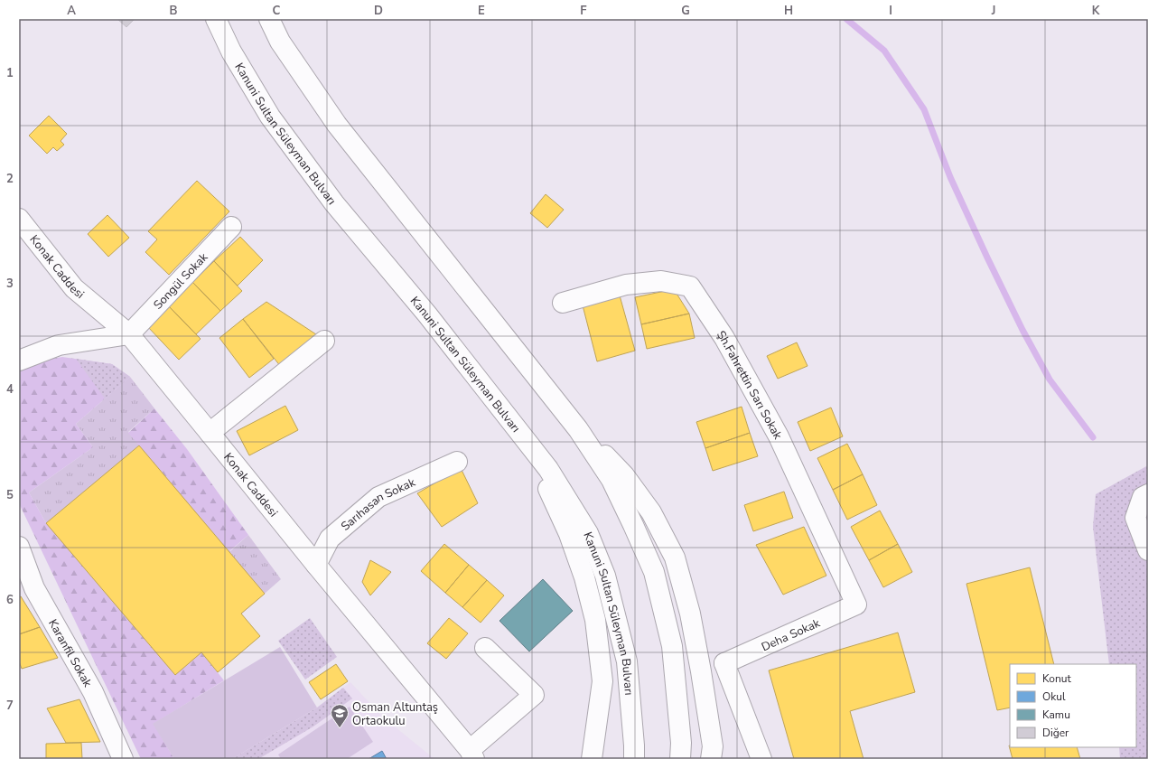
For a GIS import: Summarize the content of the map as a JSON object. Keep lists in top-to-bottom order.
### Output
{
  "streets": {
    "street": [
      "Kanuni Sultan Süleyman Bulvarı",
      "Konak Caddesi",
      "Songül Sokak",
      "Şh.Fahrettin Sarı Sokak",
      "Sarıhasan Sokak",
      "Deha Sokak",
      "Karanfil Sokak"
    ]
  },
  "crossings": [
    ["Konak Caddesi", "Songül Sokak"],
    ["Konak Caddesi", "Sarıhasan Sokak"],
    ["Şh.Fahrettin Sarı Sokak", "Deha Sokak"]
  ],
  "places": {
    "school or university": ["Osman Altuntaş Ortaokulu"]
  },
  "legend": [
    "Konut",
    "Okul",
    "Kamu",
    "Diğer"
  ],
  "grid": {
    "columns": [
      "A",
      "B",
      "C",
      "D",
      "E",
      "F",
      "G",
      "H",
      "I",
      "J",
      "K"
    ],
    "rows": [
      "1",
      "2",
      "3",
      "4",
      "5",
      "6",
      "7"
    ]
  }
}
